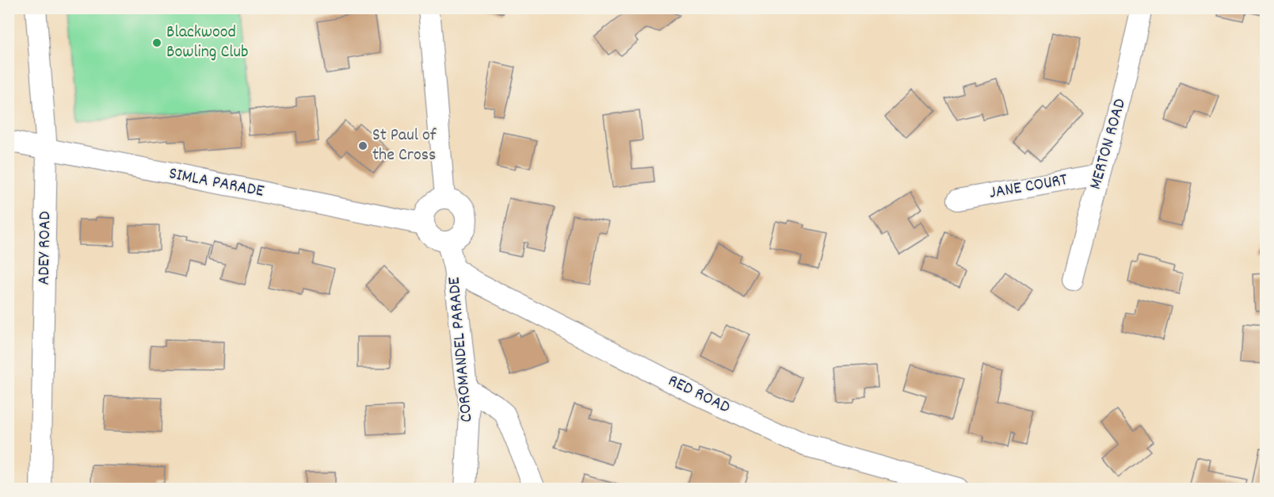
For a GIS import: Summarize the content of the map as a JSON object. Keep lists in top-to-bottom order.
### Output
{
  "streets": {
    "street": [
      "MERTON ROAD",
      "SIMLA PARADE",
      "JANE COURT",
      "ADEY ROAD",
      "COROMANDEL PARADE",
      "RED ROAD"
    ]
  },
  "crossings": [
    ["MERTON ROAD", "JANE COURT"],
    ["SIMLA PARADE", "ADEY ROAD"],
    ["SIMLA PARADE", "COROMANDEL PARADE"],
    ["COROMANDEL PARADE", "RED ROAD"]
  ],
  "places": ["Blackwood Bowling Club", "St Paul of the Cross"]
}
